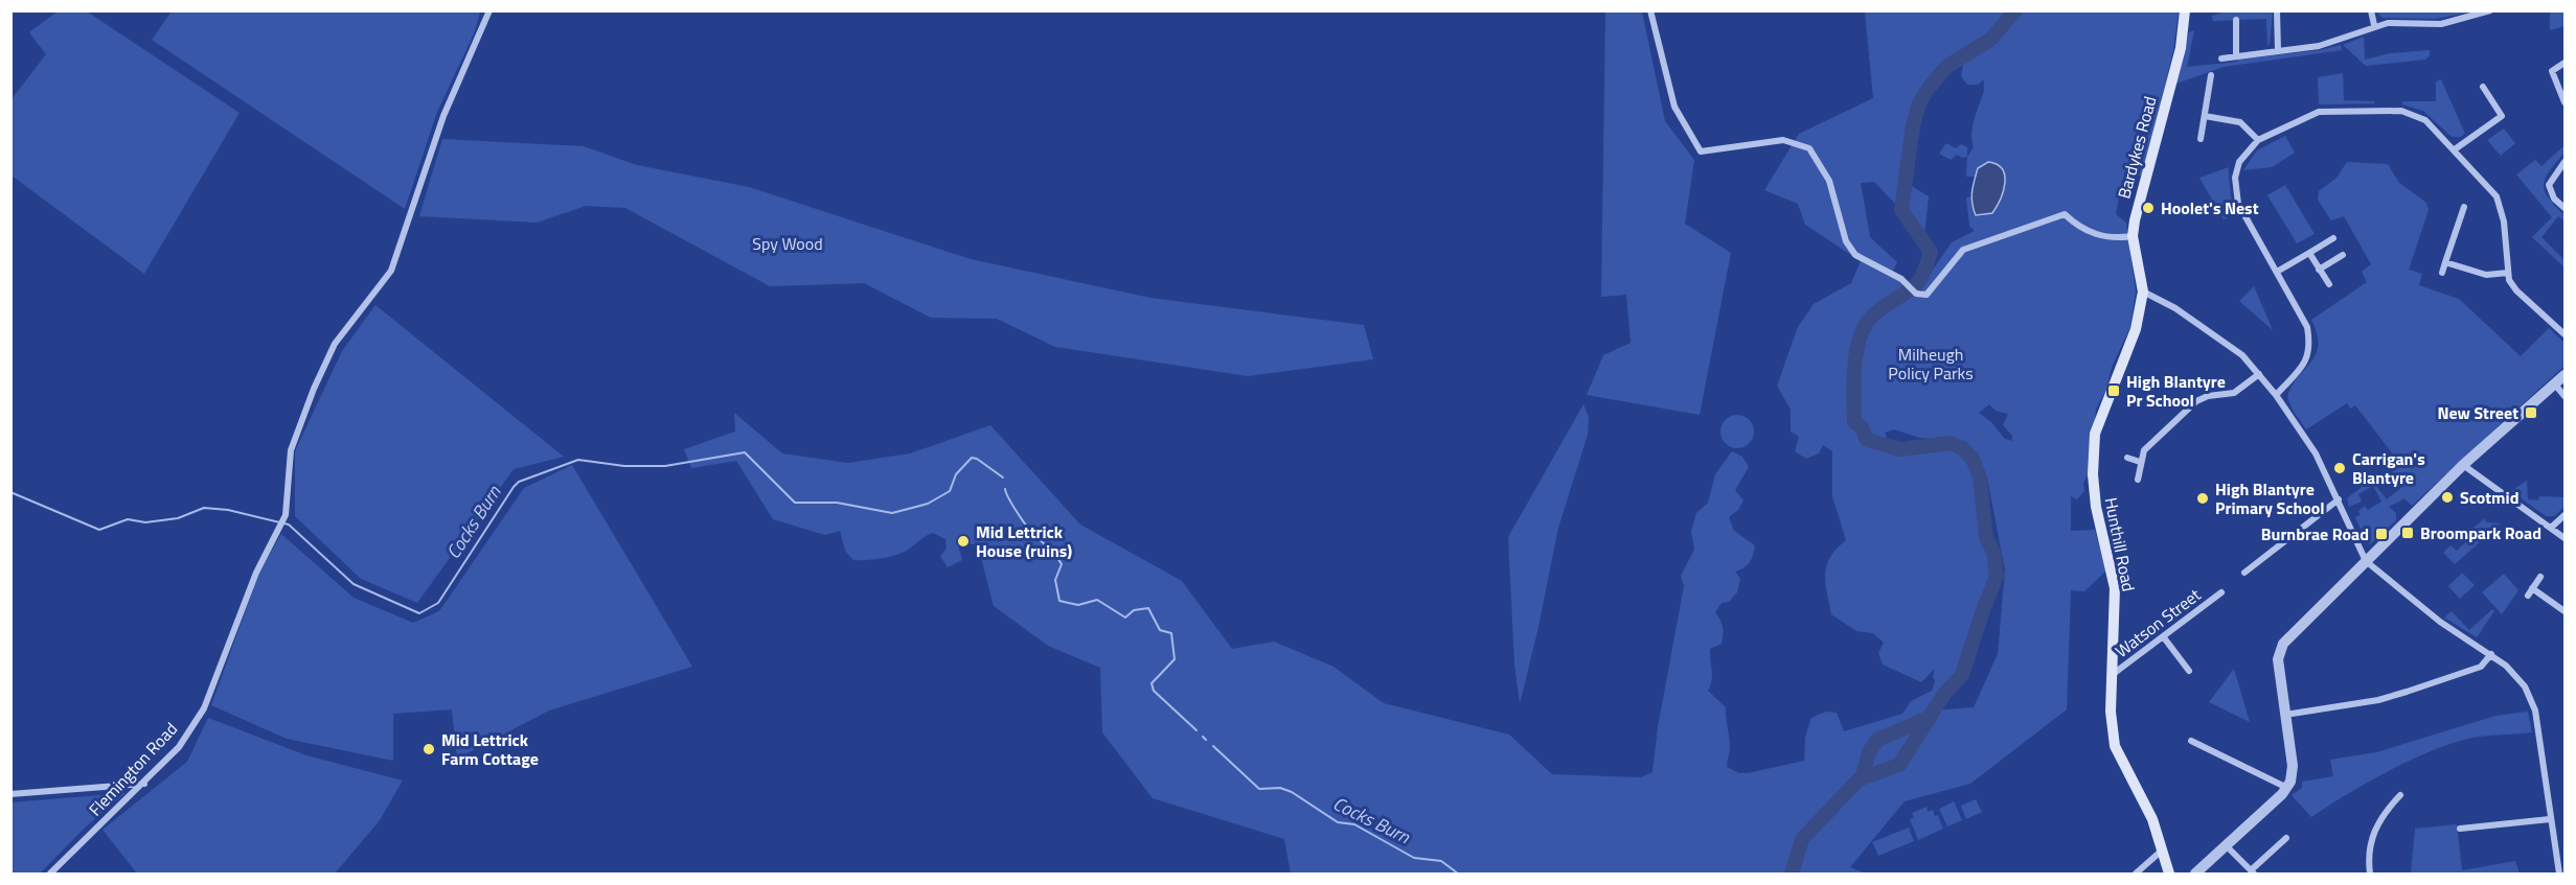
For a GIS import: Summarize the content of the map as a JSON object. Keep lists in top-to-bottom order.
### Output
{
  "streets": {
    "main road": ["Bardykes Road", "Hunthill Road"],
    "street": ["Watson Street", "Flemington Road"]
  },
  "crossings": [
    ["Bardykes Road", "Hunthill Road"],
    ["Hunthill Road", "Watson Street"]
  ],
  "water": ["Cocks Burn"],
  "parks": ["Spy Wood", "Milheugh Policy Parks"],
  "places": {
    "other": [
      "Hoolet's Nest",
      "Carrigan's Blantyre",
      "Scotmid",
      "High Blantyre Primary School",
      "Mid Lettrick House (ruins)",
      "Mid Lettrick Farm Cottage"
    ],
    "transit": [
      "High Blantyre Pr School",
      "New Street",
      "Broompark Road",
      "Burnbrae Road"
    ]
  }
}
